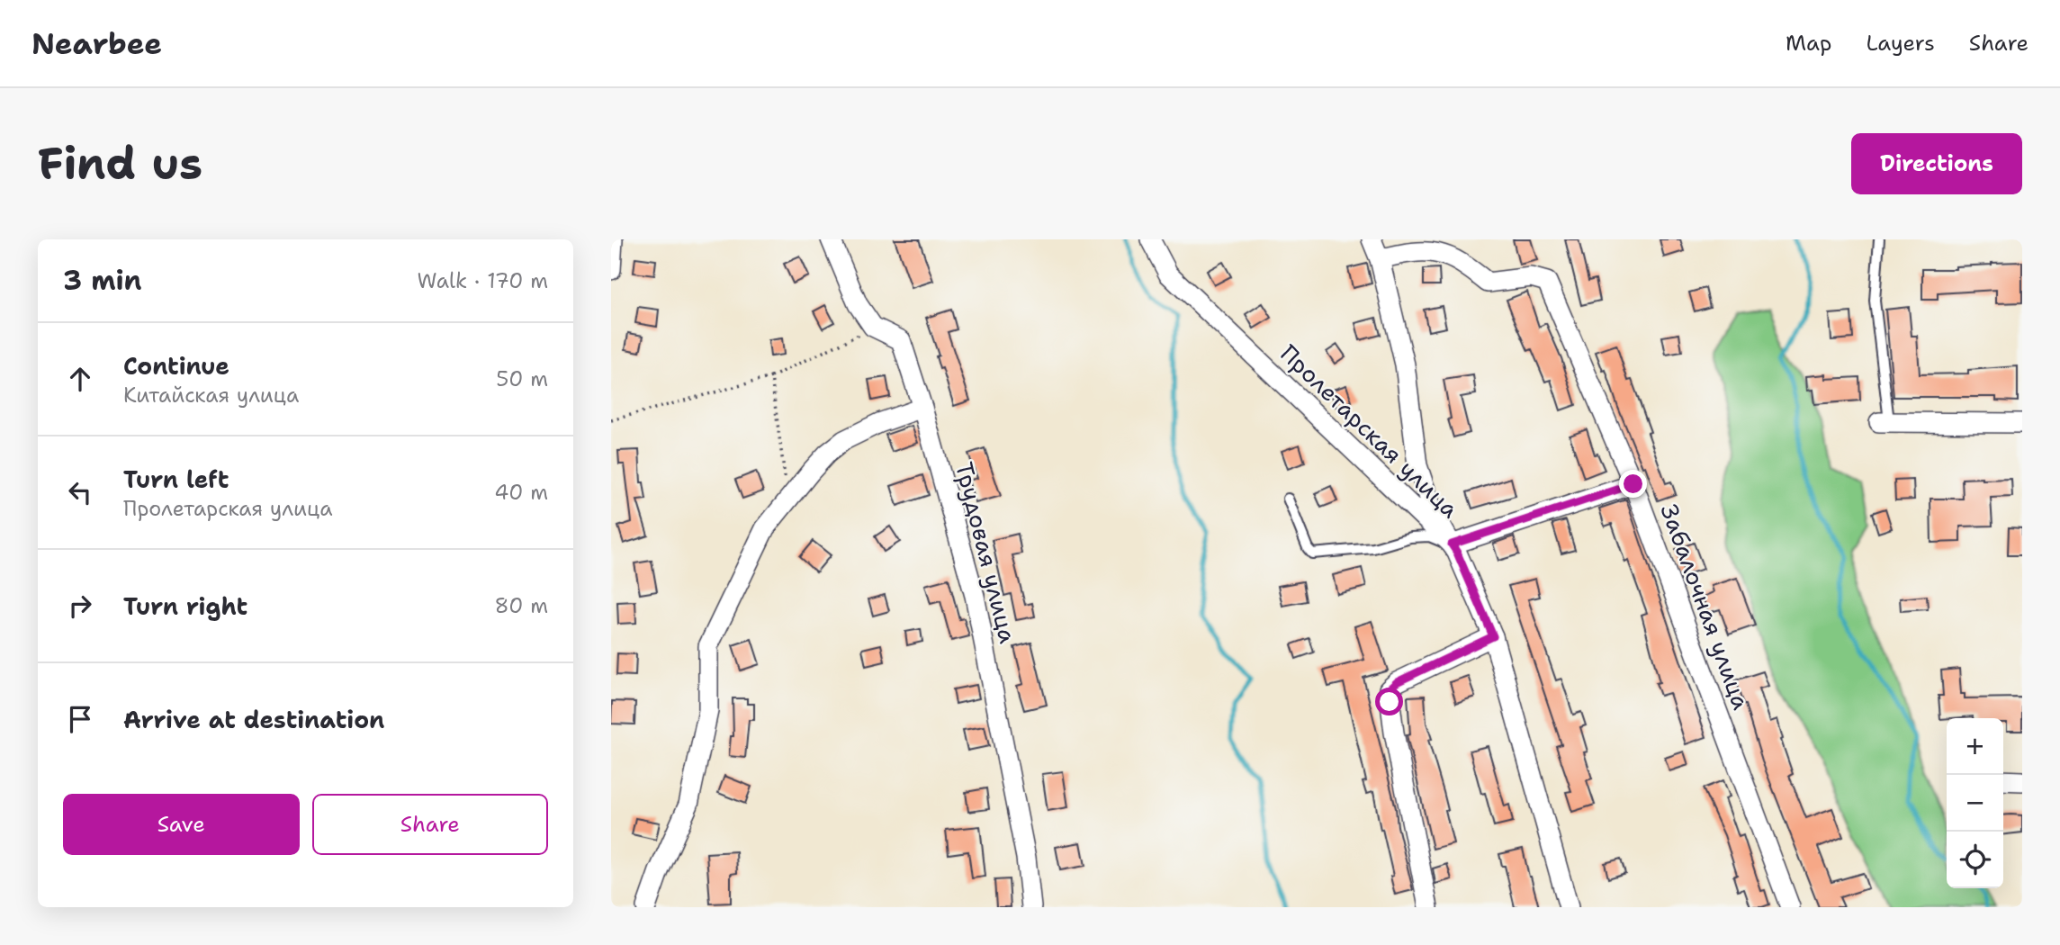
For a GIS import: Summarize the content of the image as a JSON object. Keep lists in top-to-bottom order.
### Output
{
  "streets": {
    "street": ["Пролетарская улица", "Трудовая улица", "Забалочная улица"]
  },
  "page": {
    "header": "Nearbee",
    "nav": ["Map", "Layers", "Share"],
    "buttons": [
      "Directions",
      ["Save", "Share"]
    ],
    "title": "Find us",
    "heading": ["3 min", "Walk · 170 m"],
    "list": [
      ["Continue", "Китайская улица", "50 m"],
      ["Turn left", "Пролетарская улица", "40 m"],
      ["Turn right", "80 m"],
      "Arrive at destination"
    ],
    "map_buttons": ["+", "−"]
  }
}
